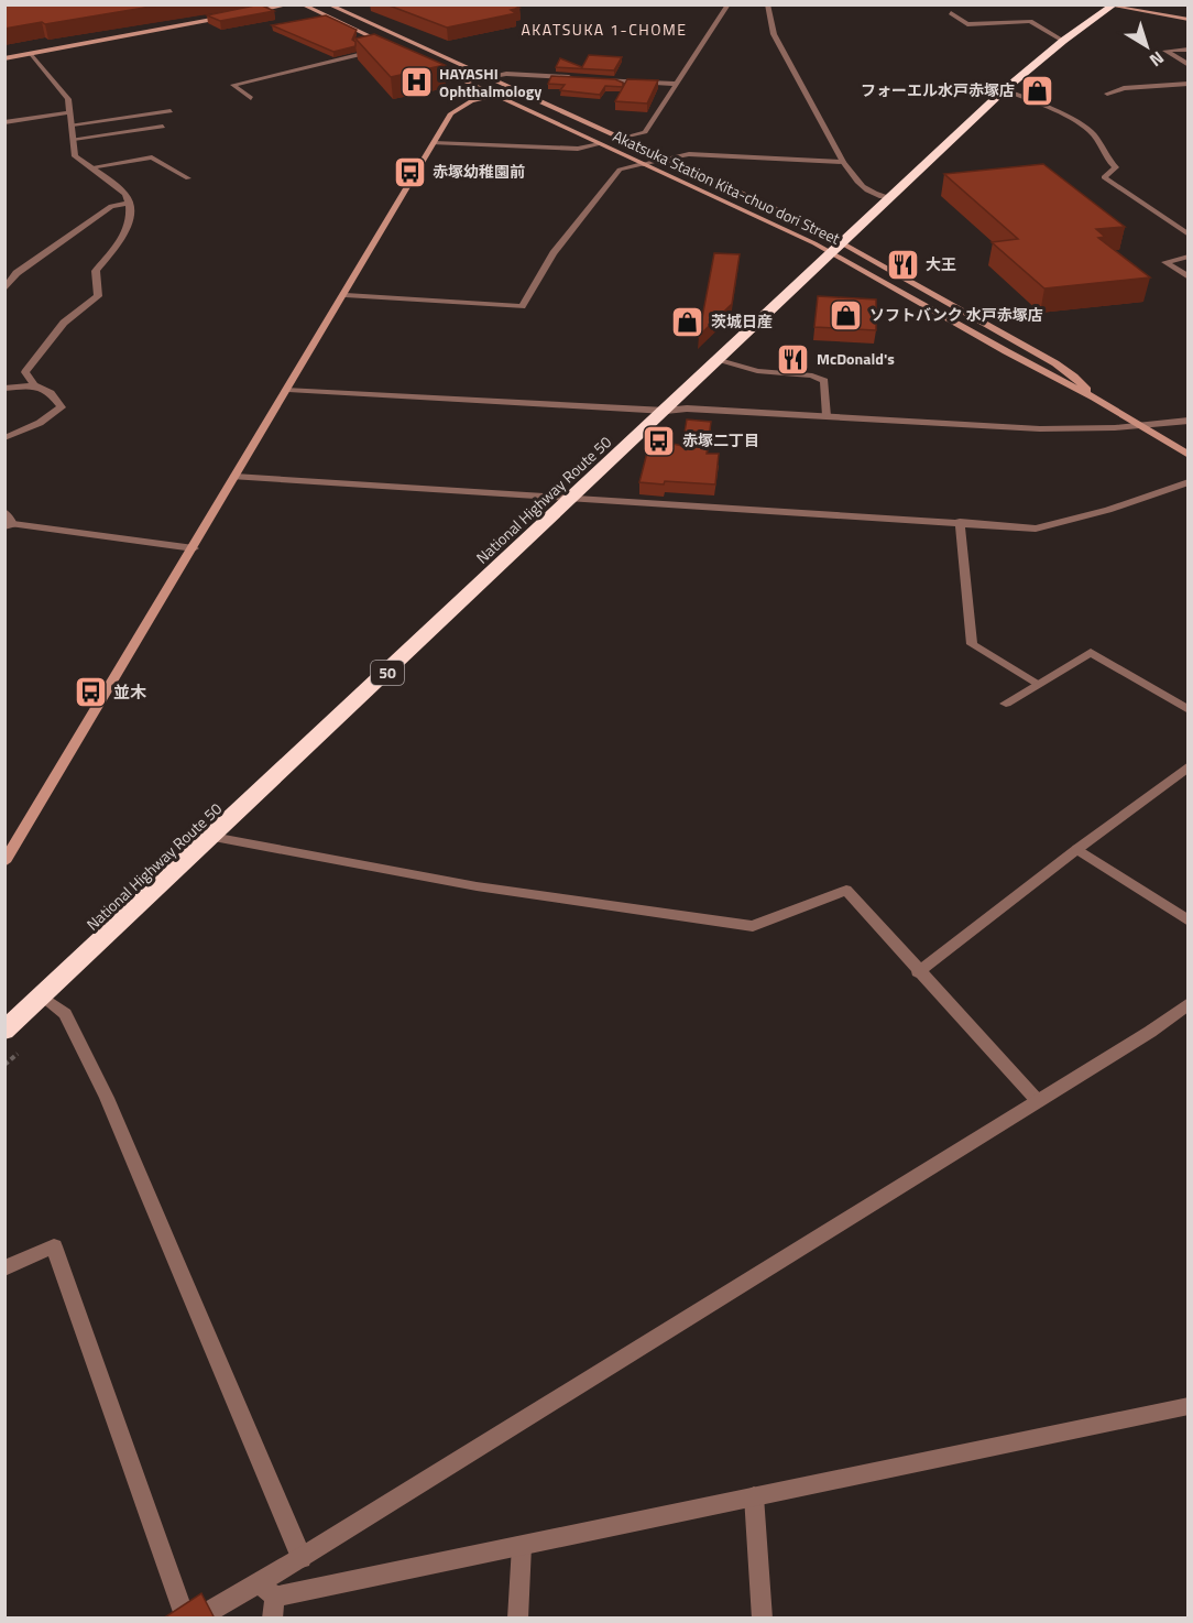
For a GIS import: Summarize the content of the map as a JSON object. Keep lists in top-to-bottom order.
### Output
{
  "streets": {
    "highway": ["National Highway Route 50", "50"],
    "street": ["Akatsuka Station Kita-chuo dori Street"]
  },
  "crossings": [
    ["Akatsuka Station Kita-chuo dori Street", "National Highway Route 50"]
  ],
  "districts": ["AKATSUKA 1-CHOME"],
  "places": {
    "hospital": ["HAYASHI Ophthalmology"],
    "shop": ["フォーエル水戸赤塚店", "ソフトバンク 水戸赤塚店", "茨城日産"],
    "bus stop": ["赤塚幼稚園前", "赤塚二丁目", "並木"],
    "restaurant": ["大王", "McDonald's"]
  },
  "north": "bottom right"
}
